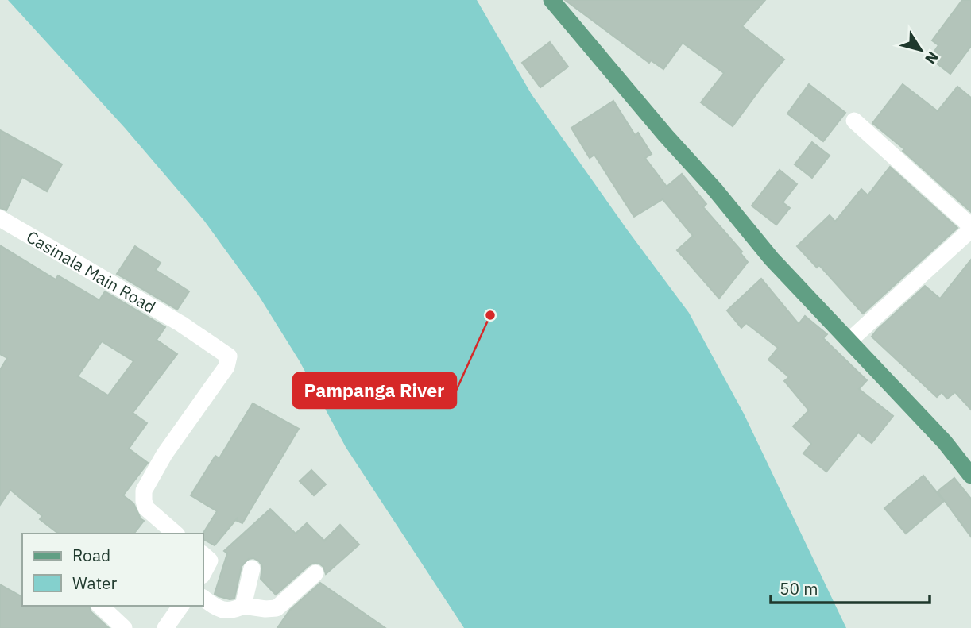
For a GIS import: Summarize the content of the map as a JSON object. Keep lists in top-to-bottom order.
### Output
{
  "streets": {
    "street": ["Casinala Main Road"]
  },
  "places": ["Pampanga River"],
  "legend": ["Road", "Water"],
  "scale_bar": "50 m",
  "north": "bottom right"
}
